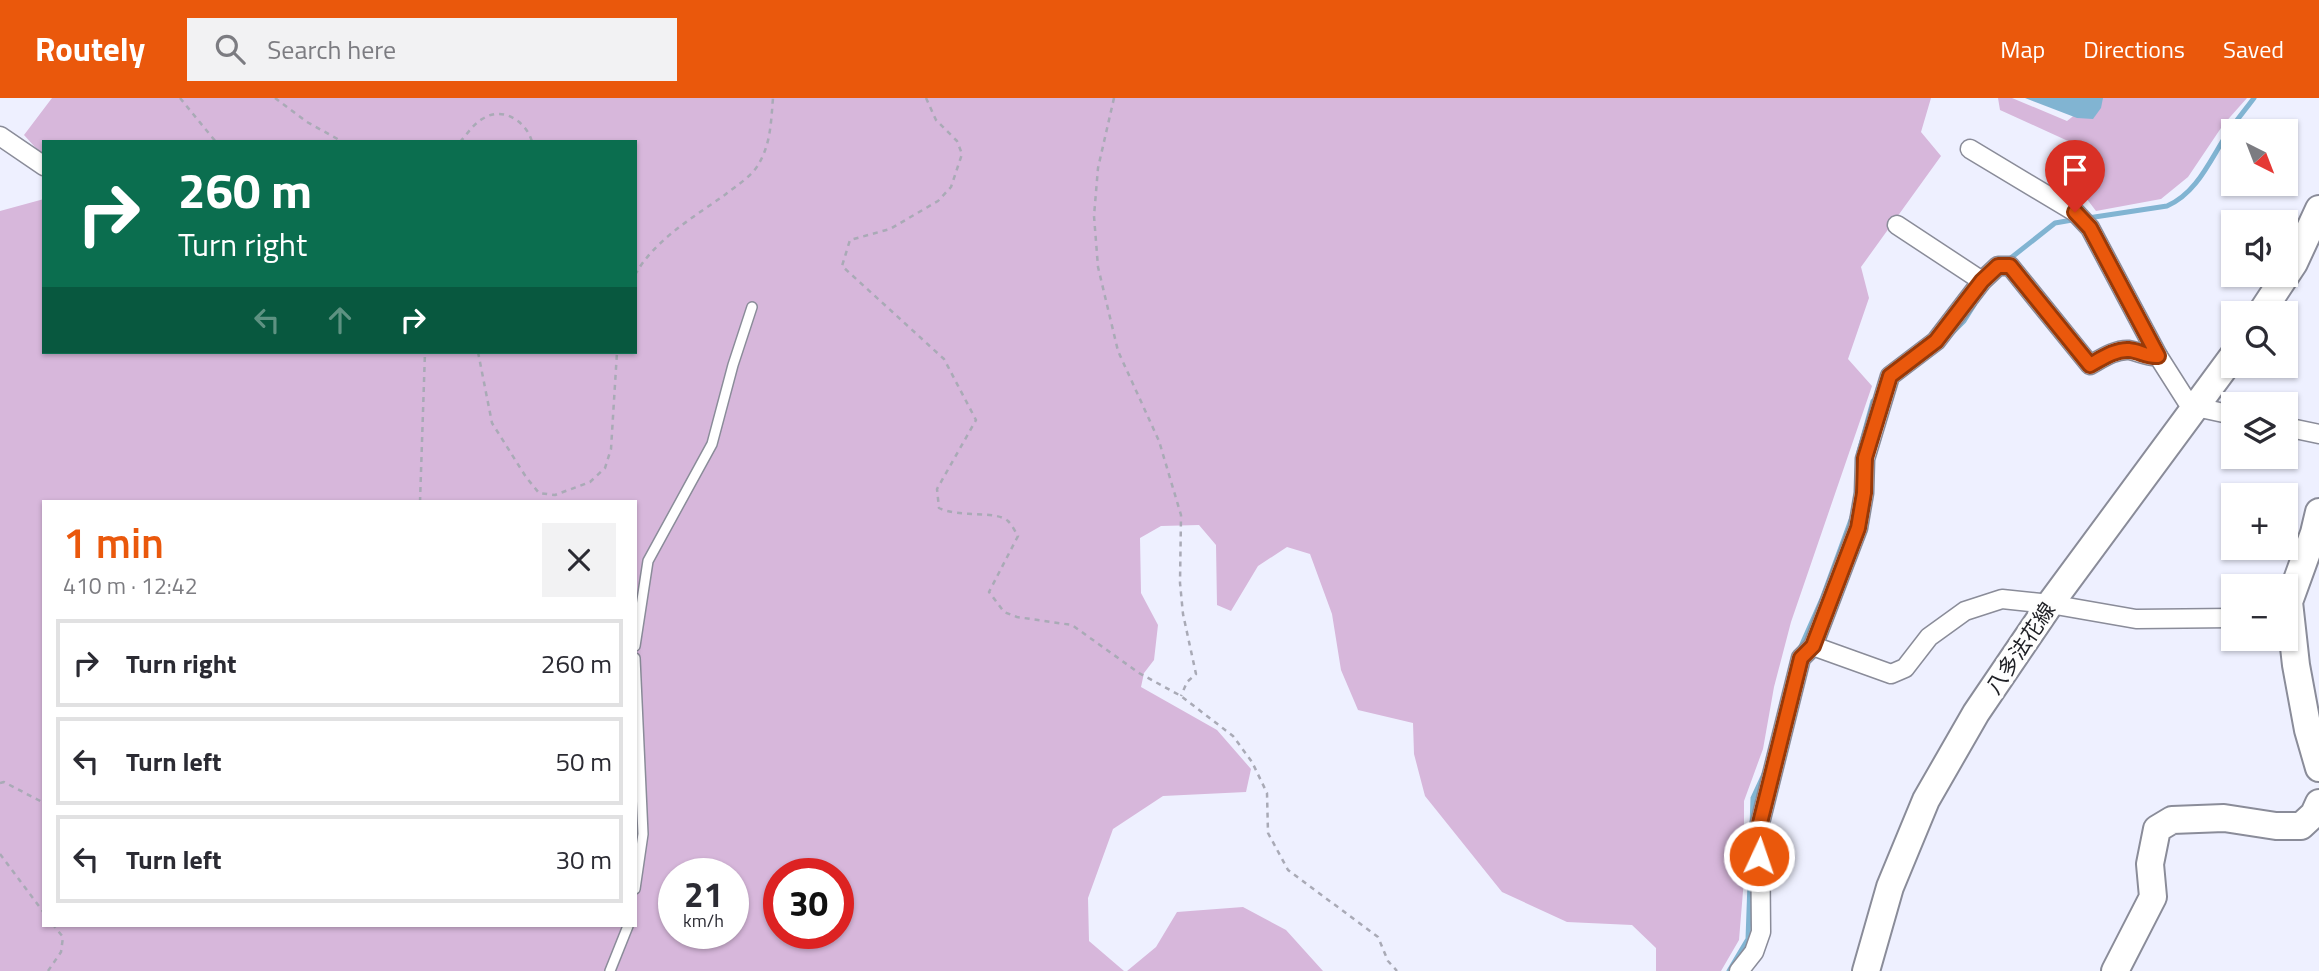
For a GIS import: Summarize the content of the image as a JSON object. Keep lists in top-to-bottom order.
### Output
{
  "streets": {
    "main road": ["八多法花線"]
  },
  "north": "bottom right",
  "page": {
    "header": "Routely",
    "search": "Search here",
    "nav": ["Map", "Directions", "Saved"],
    "map_buttons": ["+", "−"],
    "turn": ["260 m", "Turn right"],
    "heading": ["1 min", "410 m · 12:42"],
    "list": [
      {
        "name": "Turn right",
        "value": "260 m"
      },
      {
        "name": "Turn left",
        "value": "50 m"
      },
      {
        "name": "Turn left",
        "value": "30 m"
      }
    ],
    "speed": "21 km/h",
    "limit": "30"
  }
}
